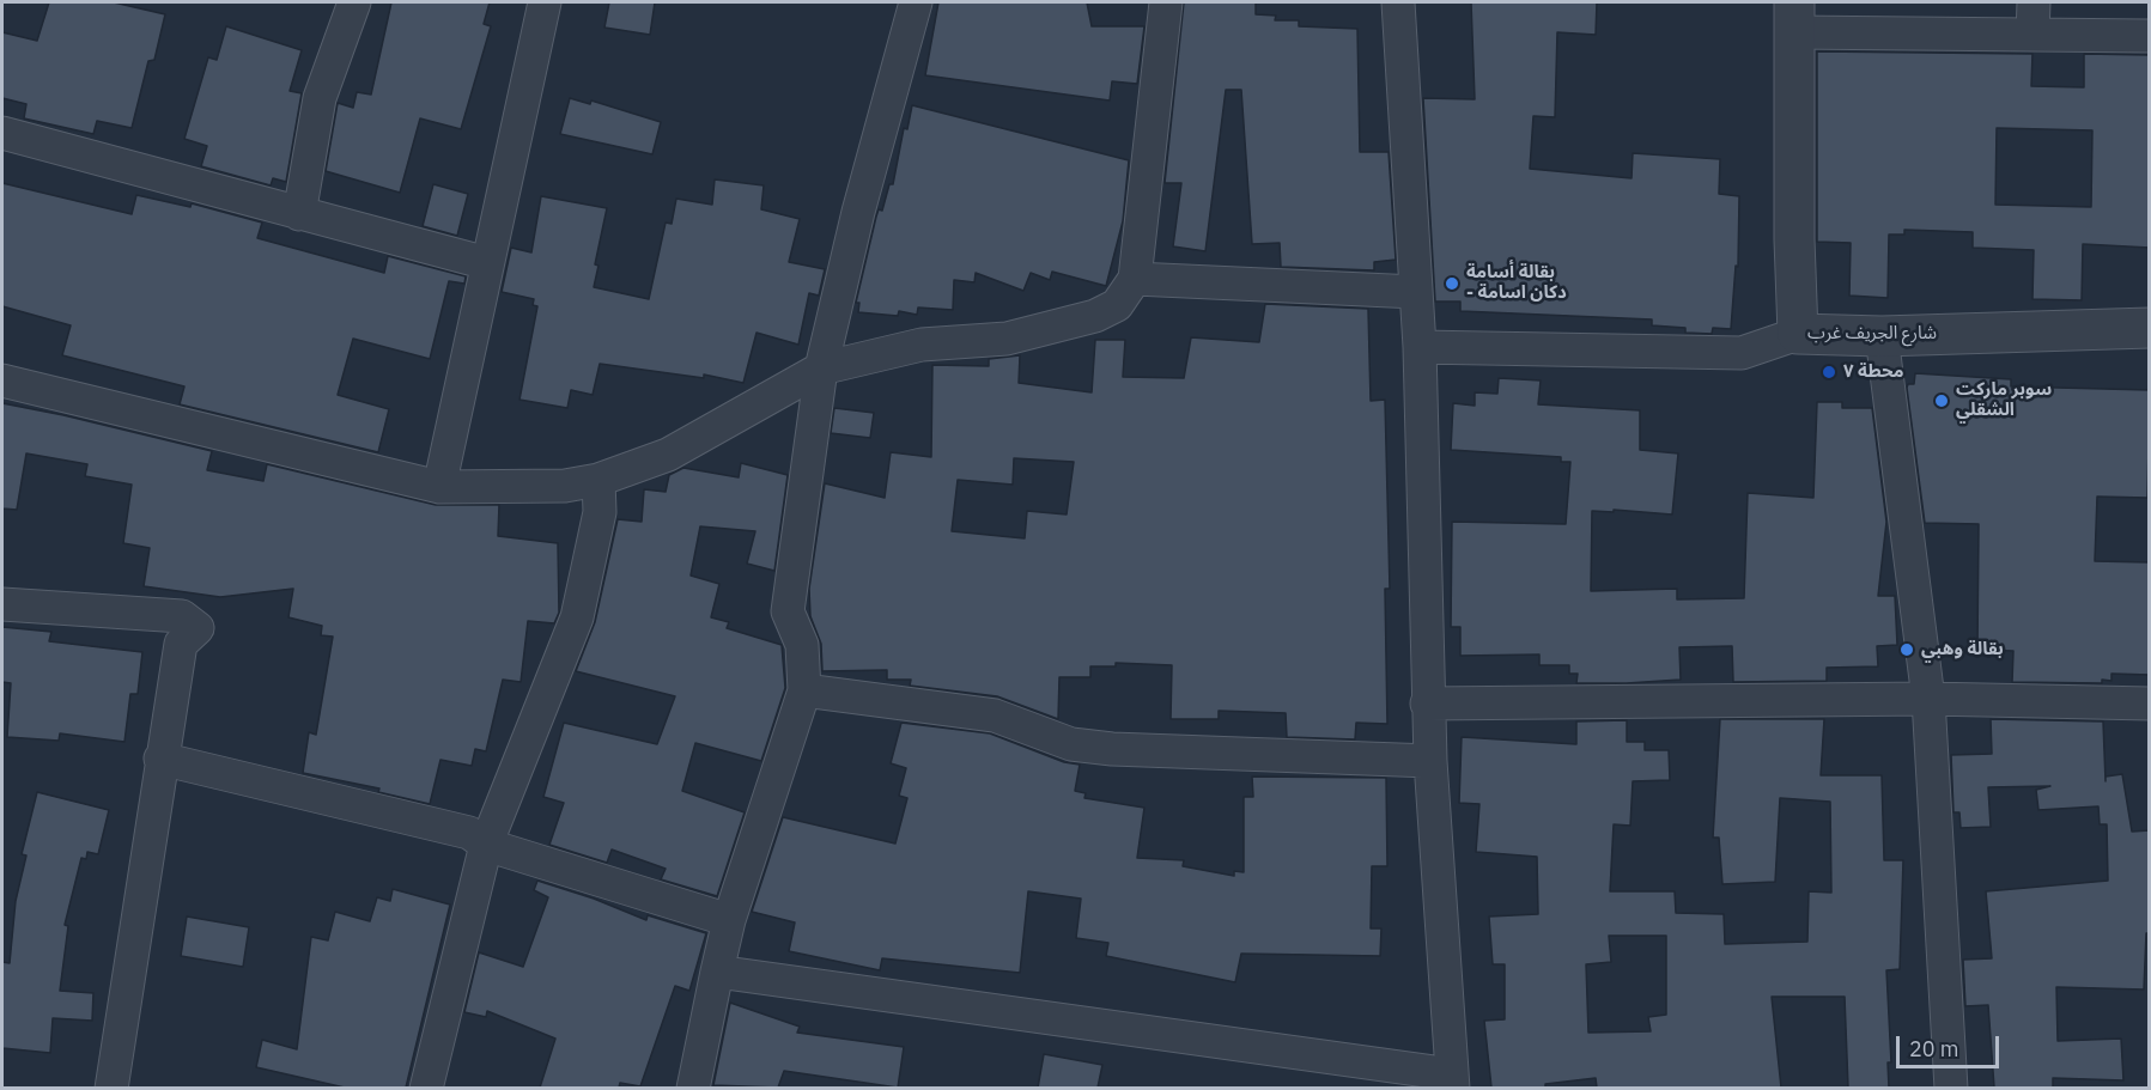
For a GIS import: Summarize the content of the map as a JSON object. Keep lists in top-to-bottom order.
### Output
{
  "streets": {
    "street": ["شارع الجريف غرب"]
  },
  "places": [
    "بقالة أسامة - دكان اسامة",
    "محطة ٧",
    "سوبر ماركت الشقلي",
    "بقالة وهبي"
  ],
  "scale_bar": "20 m"
}
